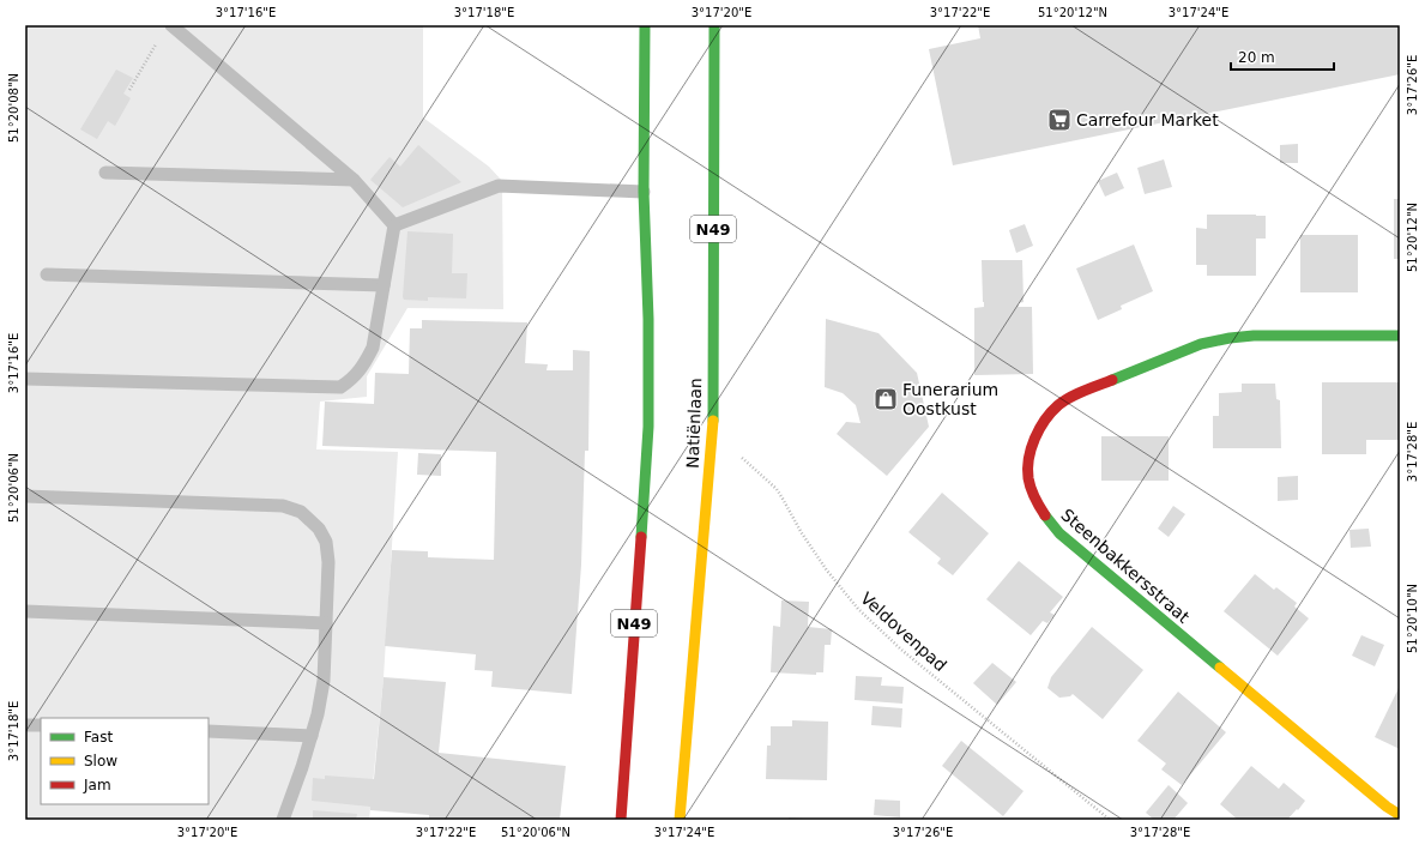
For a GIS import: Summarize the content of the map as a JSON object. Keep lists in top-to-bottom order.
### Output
{
  "streets": {
    "main road": ["N49", "Natiënlaan", "Steenbakkersstraat"],
    "path": ["Veldovenpad"]
  },
  "crossings": [
    ["Natiënlaan", "Veldovenpad"]
  ],
  "places": {
    "supermarket": ["Carrefour Market"],
    "shop": ["Funerarium Oostkust"]
  },
  "legend": ["Fast", "Slow", "Jam"],
  "scale_bar": "20 m",
  "coordinates": [
    "3°17'16\"E",
    "3°17'18\"E",
    "3°17'20\"E",
    "3°17'22\"E",
    "51°20'12\"N",
    "3°17'24\"E",
    "3°17'26\"E",
    "51°20'08\"N",
    "3°17'28\"E",
    "51°20'06\"N",
    "51°20'10\"N"
  ]
}
